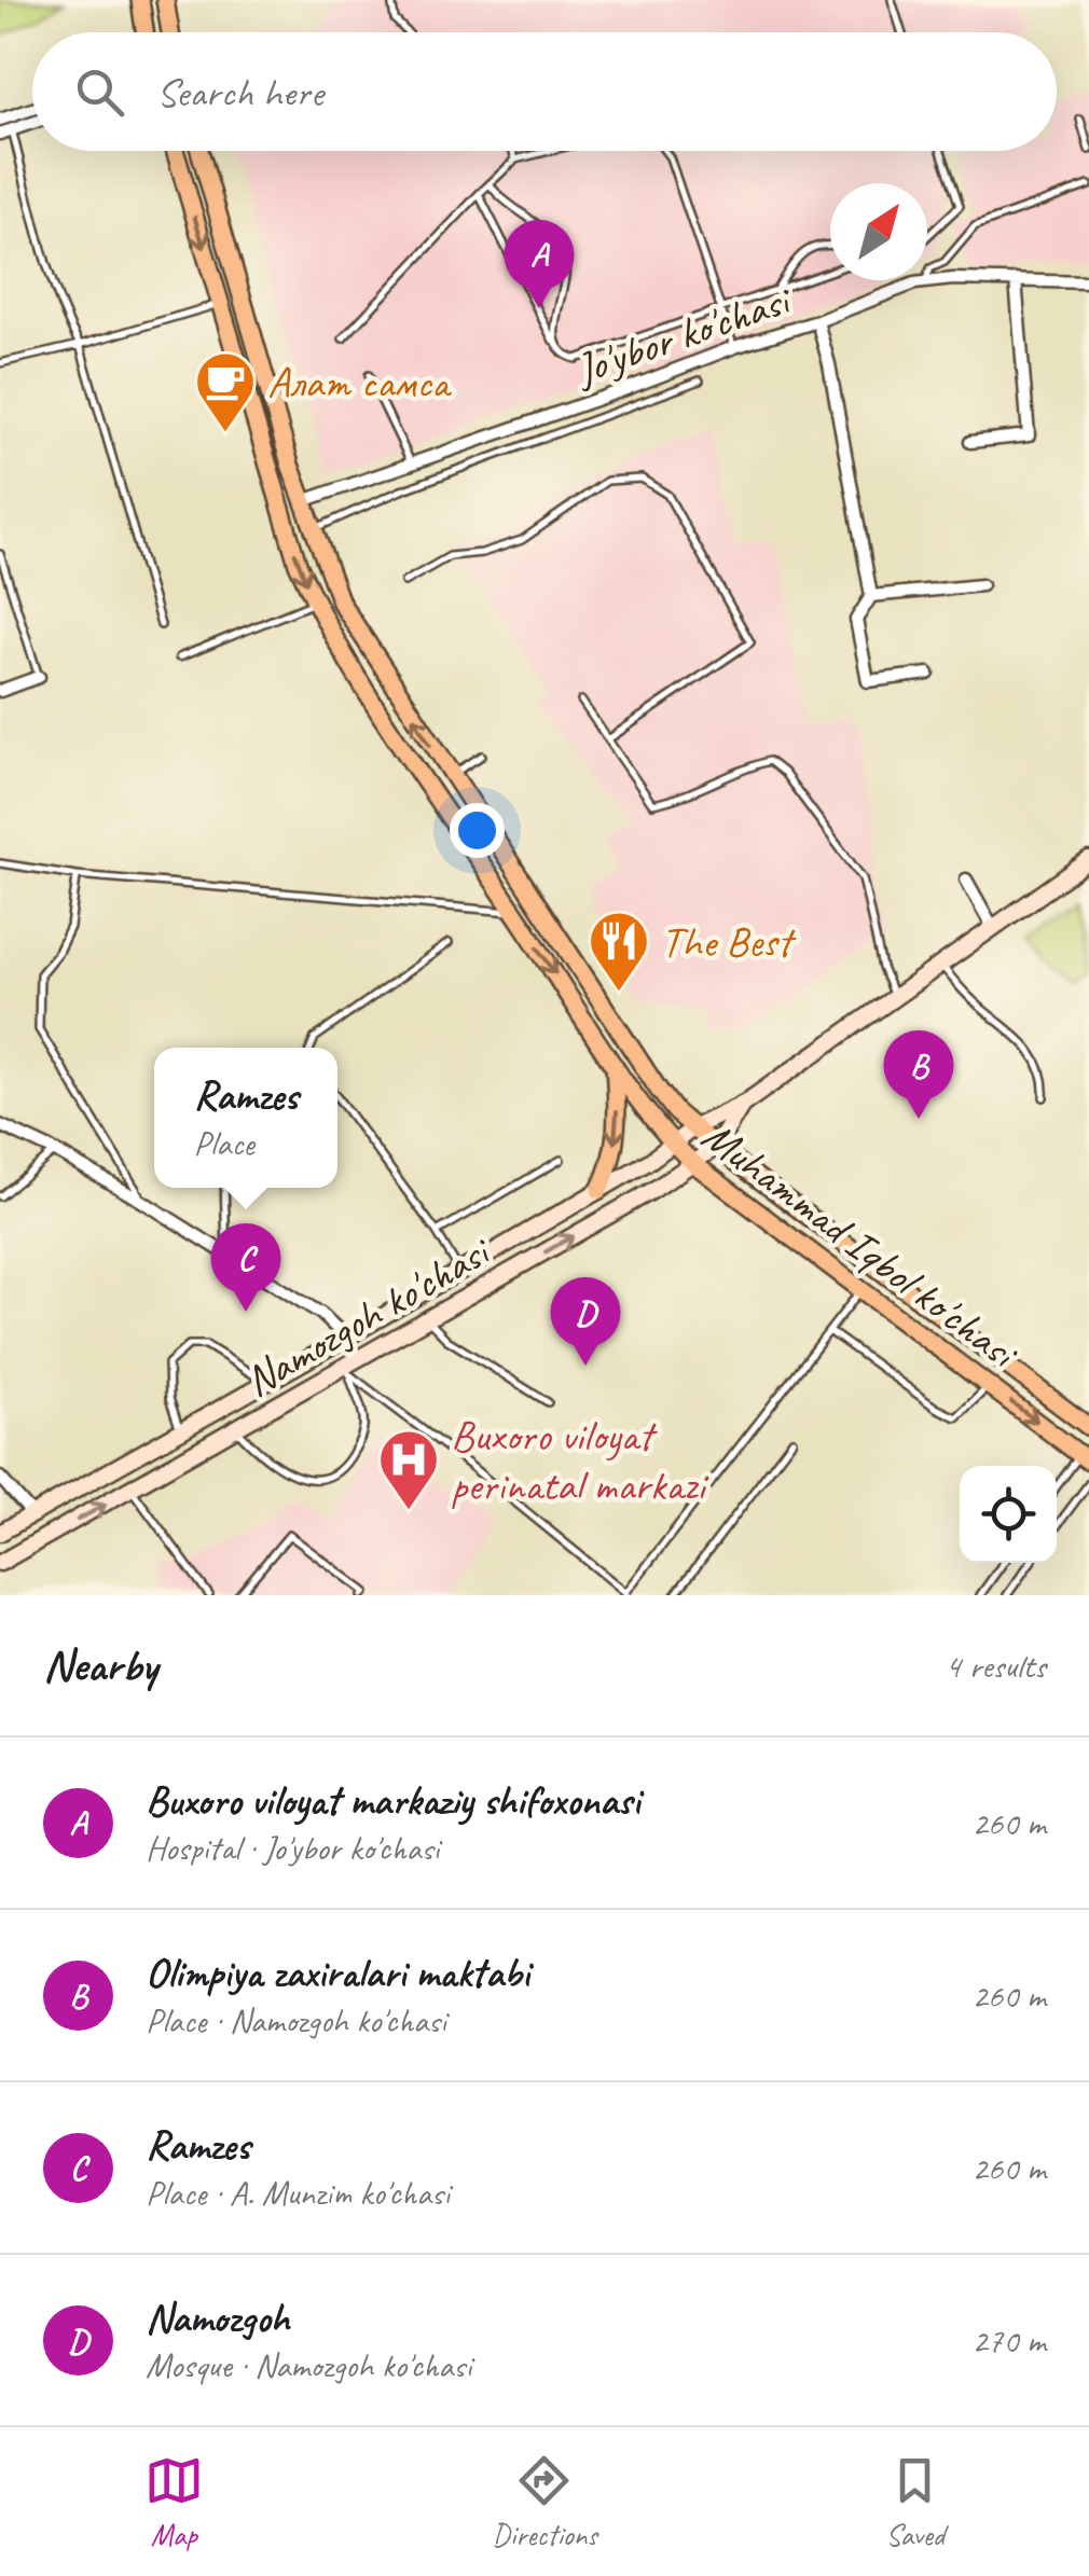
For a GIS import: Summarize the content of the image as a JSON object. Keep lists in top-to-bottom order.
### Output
{
  "streets": {
    "main road": ["Muhammad Iqbol ko'chasi", "Namozgoh ko'chasi"],
    "street": ["Jo'ybor ko'chasi"]
  },
  "crossings": [
    ["Jo'ybor ko'chasi", "Muhammad Iqbol ko'chasi"],
    ["Muhammad Iqbol ko'chasi", "Namozgoh ko'chasi"]
  ],
  "places": {
    "cafe": ["Алат самса"],
    "restaurant": ["The Best"],
    "hospital": ["Buxoro viloyat perinatal markazi"]
  },
  "north": "top right",
  "page": {
    "search": "Search here",
    "pins": [
      "A",
      "B",
      "C",
      "D"
    ],
    "popup": ["Ramzes", "Place"],
    "heading": ["Nearby", "4 results"],
    "list": [
      {
        "mark": "A",
        "name": "Buxoro viloyat markaziy shifoxonasi",
        "note": "Hospital · Jo'ybor ko'chasi",
        "value": "260 m"
      },
      {
        "mark": "B",
        "name": "Olimpiya zaxiralari maktabi",
        "note": "Place · Namozgoh ko'chasi",
        "value": "260 m"
      },
      {
        "mark": "C",
        "name": "Ramzes",
        "note": "Place · A. Munzim ko'chasi",
        "value": "260 m"
      },
      {
        "mark": "D",
        "name": "Namozgoh",
        "note": "Mosque · Namozgoh ko'chasi",
        "value": "270 m"
      }
    ],
    "nav": ["Map", "Directions", "Saved"]
  }
}
